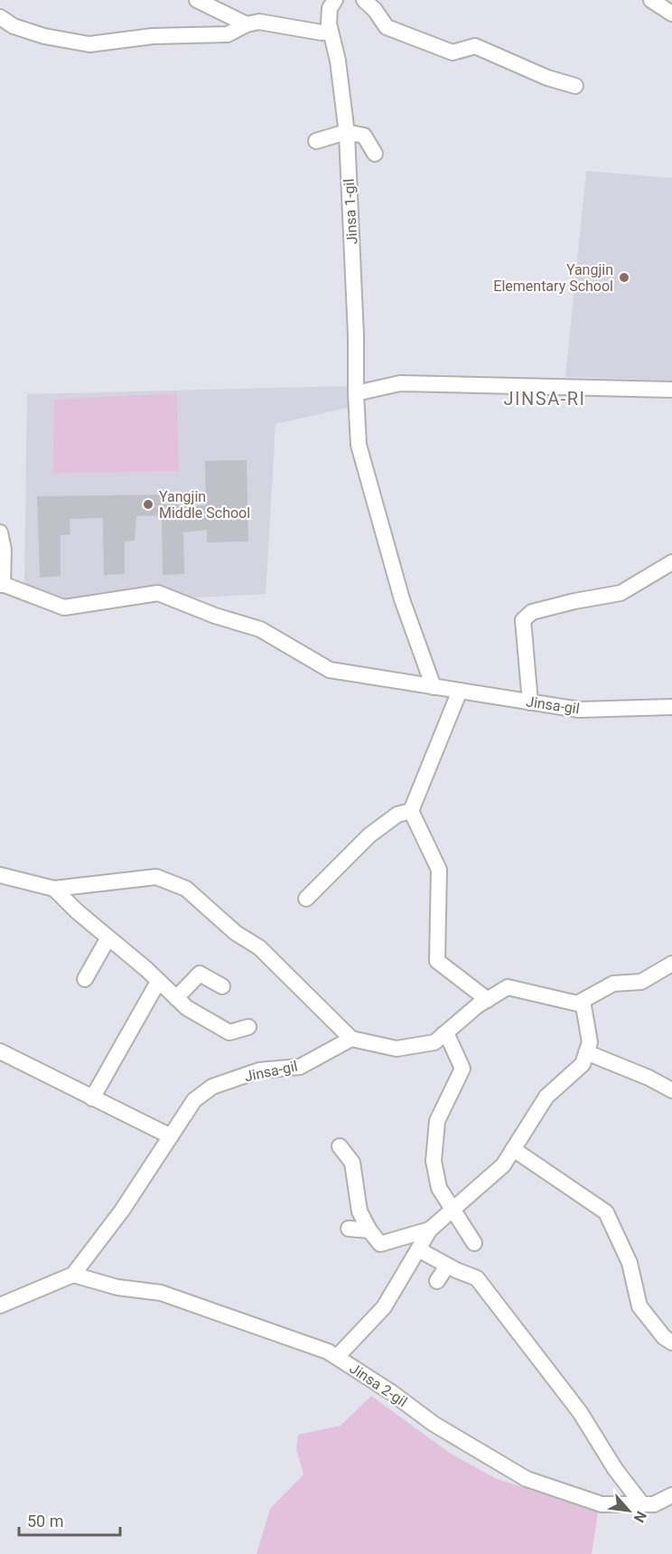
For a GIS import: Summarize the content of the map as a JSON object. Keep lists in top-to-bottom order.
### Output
{
  "streets": {
    "street": ["Jinsa 1-gil", "Jinsa-gil", "Jinsa 2-gil"]
  },
  "crossings": [
    ["Jinsa 1-gil", "Jinsa-gil"],
    ["Jinsa-gil", "Jinsa 2-gil"]
  ],
  "districts": ["JINSA-RI"],
  "places": ["Yangjin Elementary School", "Yangjin Middle School"],
  "scale_bar": "50 m",
  "north": "bottom right"
}
